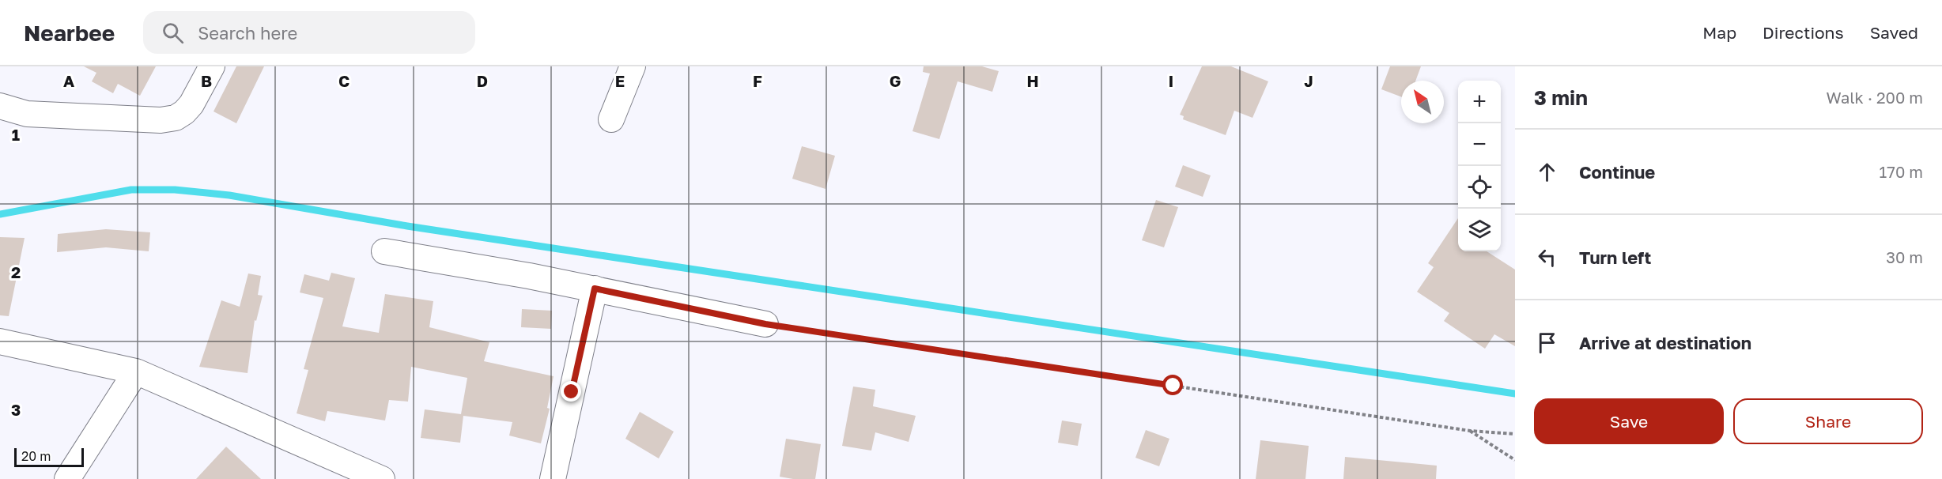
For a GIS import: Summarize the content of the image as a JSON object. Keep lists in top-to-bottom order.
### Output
{
  "scale_bar": "20 m",
  "north": "top left",
  "page": {
    "header": "Nearbee",
    "search": "Search here",
    "nav": ["Map", "Directions", "Saved"],
    "heading": ["3 min", "Walk · 200 m"],
    "map_buttons": ["+", "−"],
    "list": [
      ["Continue", "170 m"],
      ["Turn left", "30 m"],
      "Arrive at destination"
    ],
    "buttons": ["Save", "Share"],
    "scale": "20 m"
  },
  "grid": {
    "columns": [
      "A",
      "B",
      "C",
      "D",
      "E",
      "F",
      "G",
      "H",
      "I",
      "J"
    ],
    "rows": ["1", "2", "3"]
  }
}
